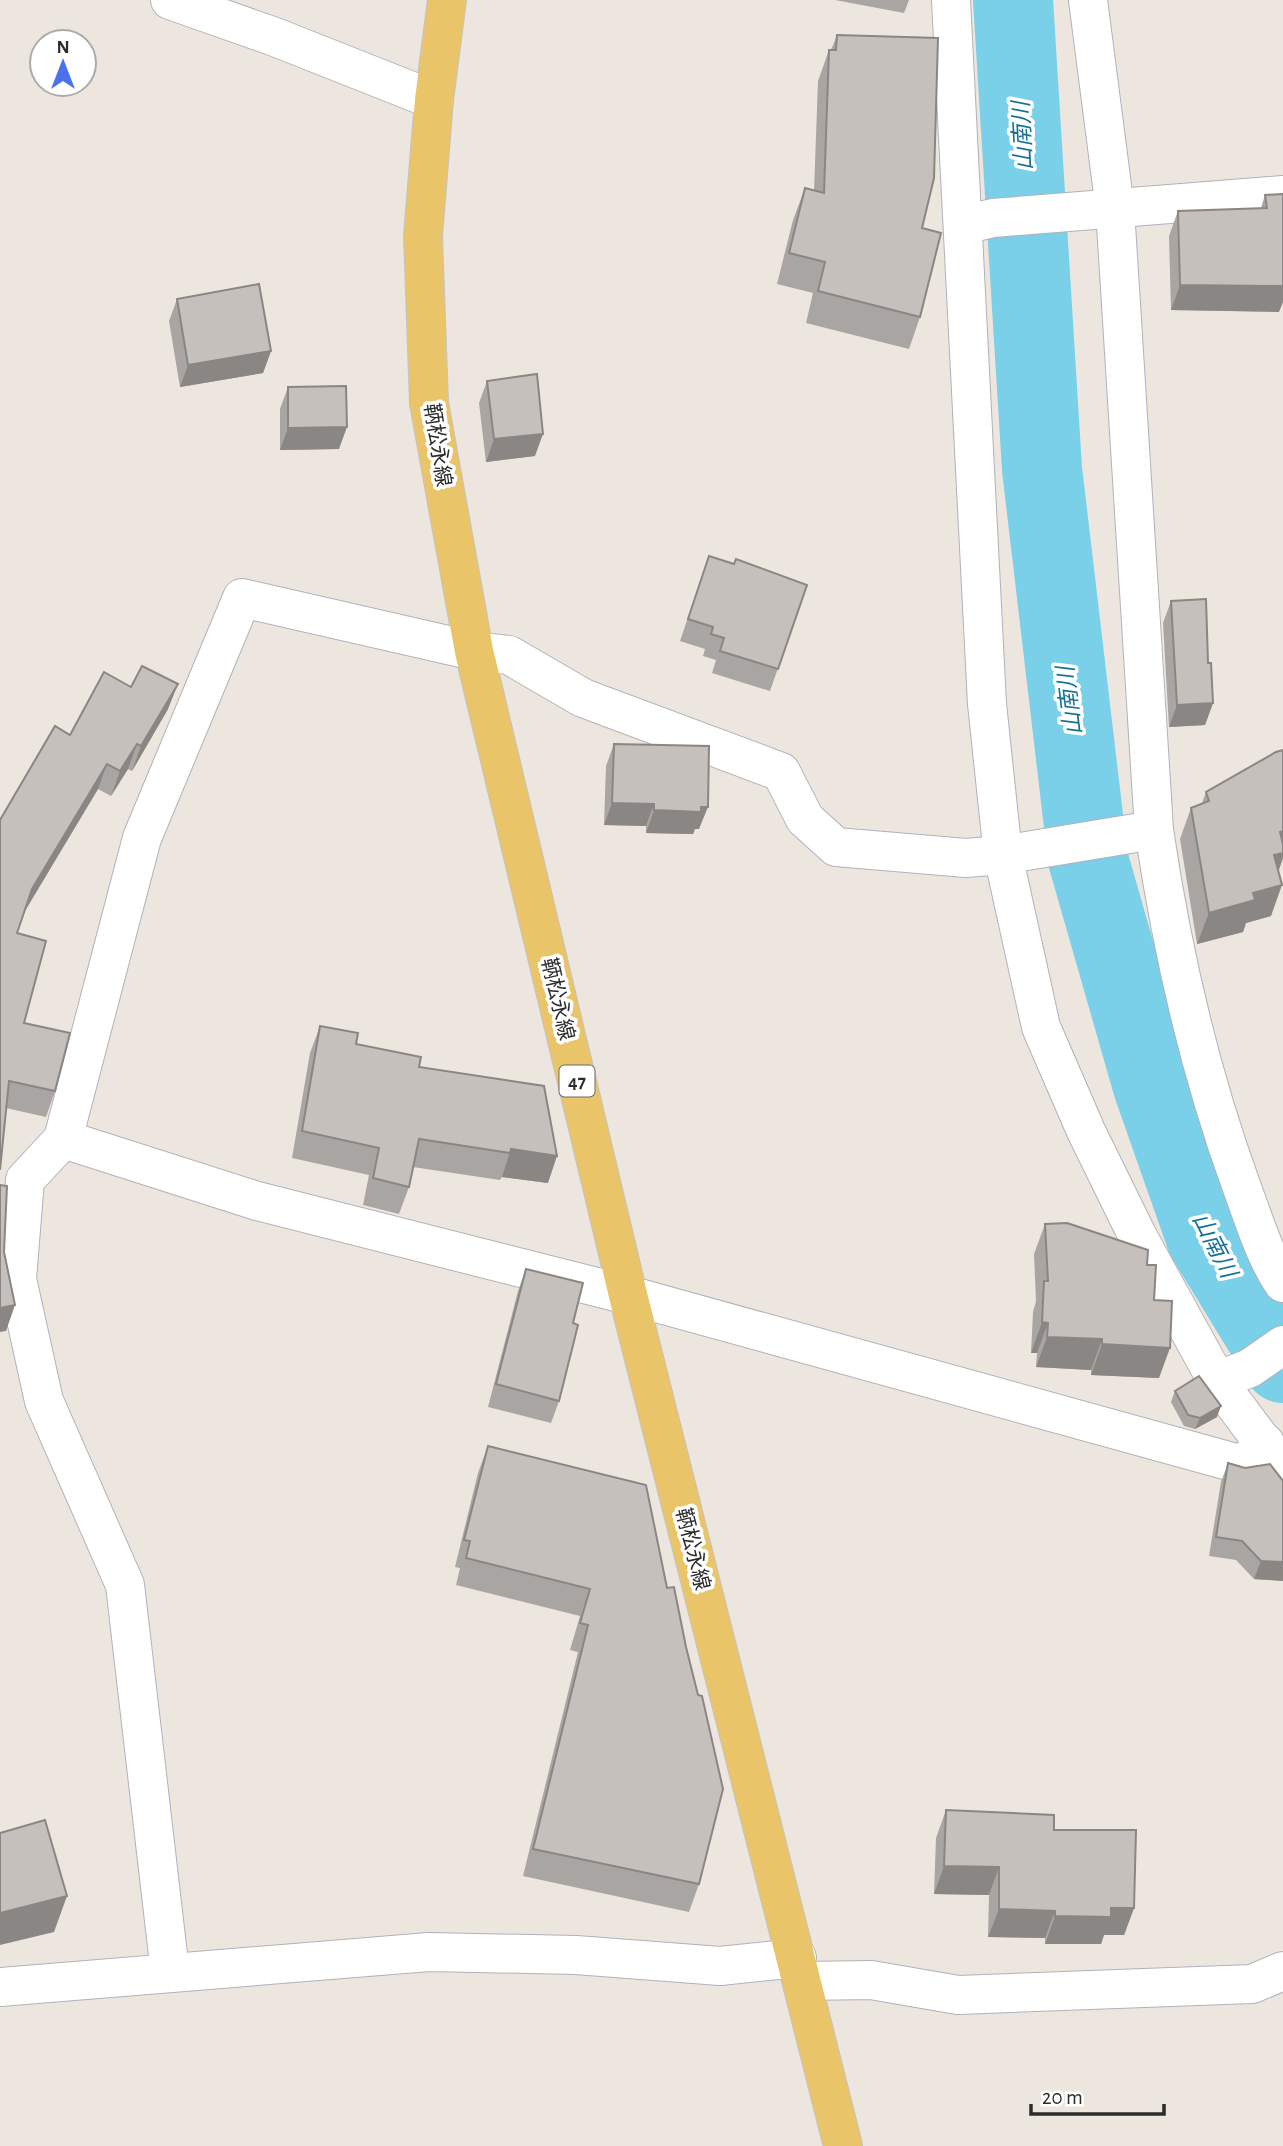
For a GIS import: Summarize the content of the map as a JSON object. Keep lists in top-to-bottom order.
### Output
{
  "streets": {
    "main road": ["鞆松永線", "47"]
  },
  "water": ["山南川"],
  "scale_bar": "20 m",
  "north": "top"
}
